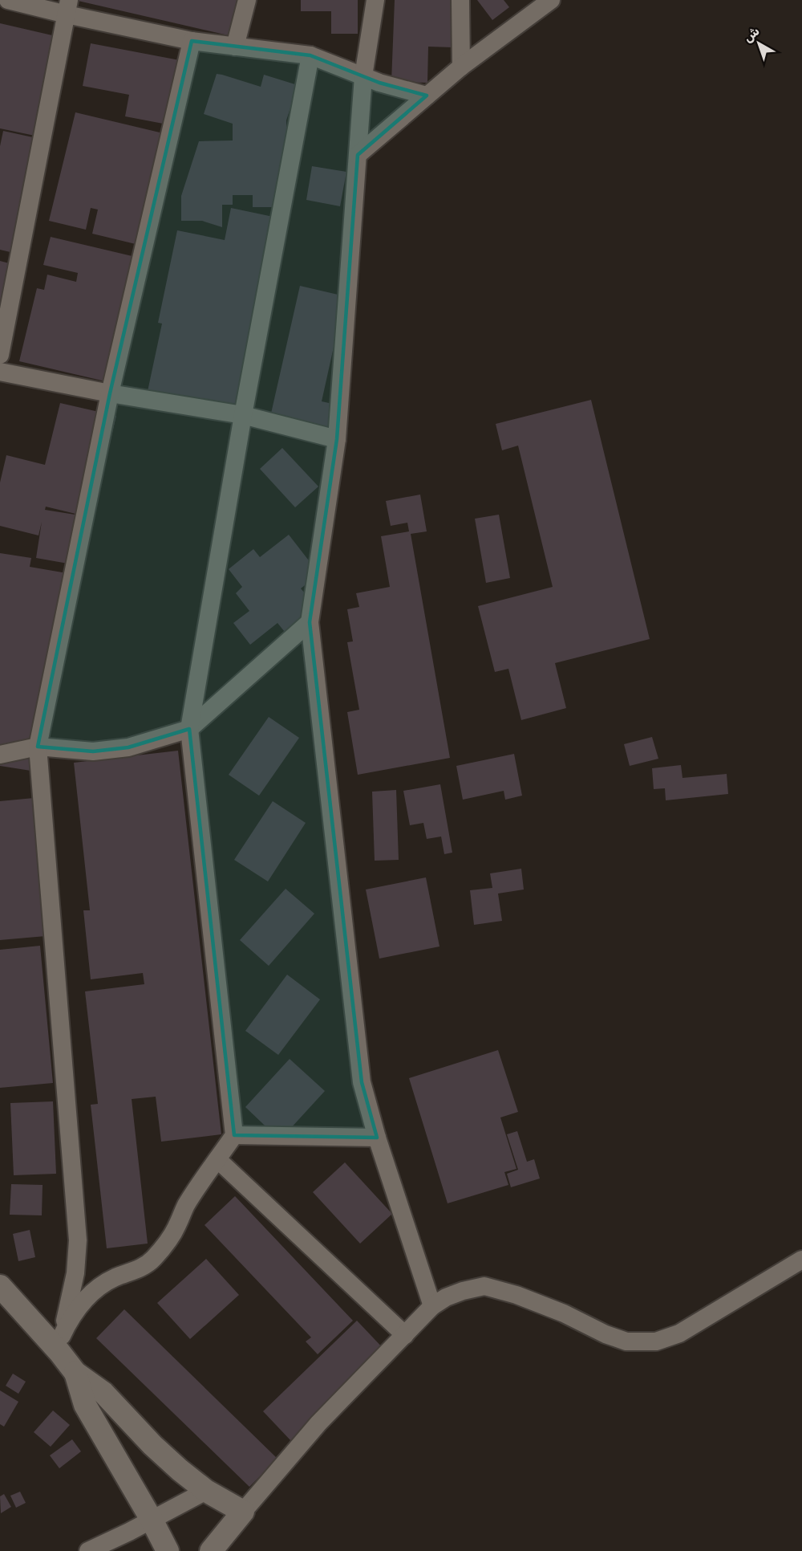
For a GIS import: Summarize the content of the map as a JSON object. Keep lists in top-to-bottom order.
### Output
{
  "north": "top left"
}
